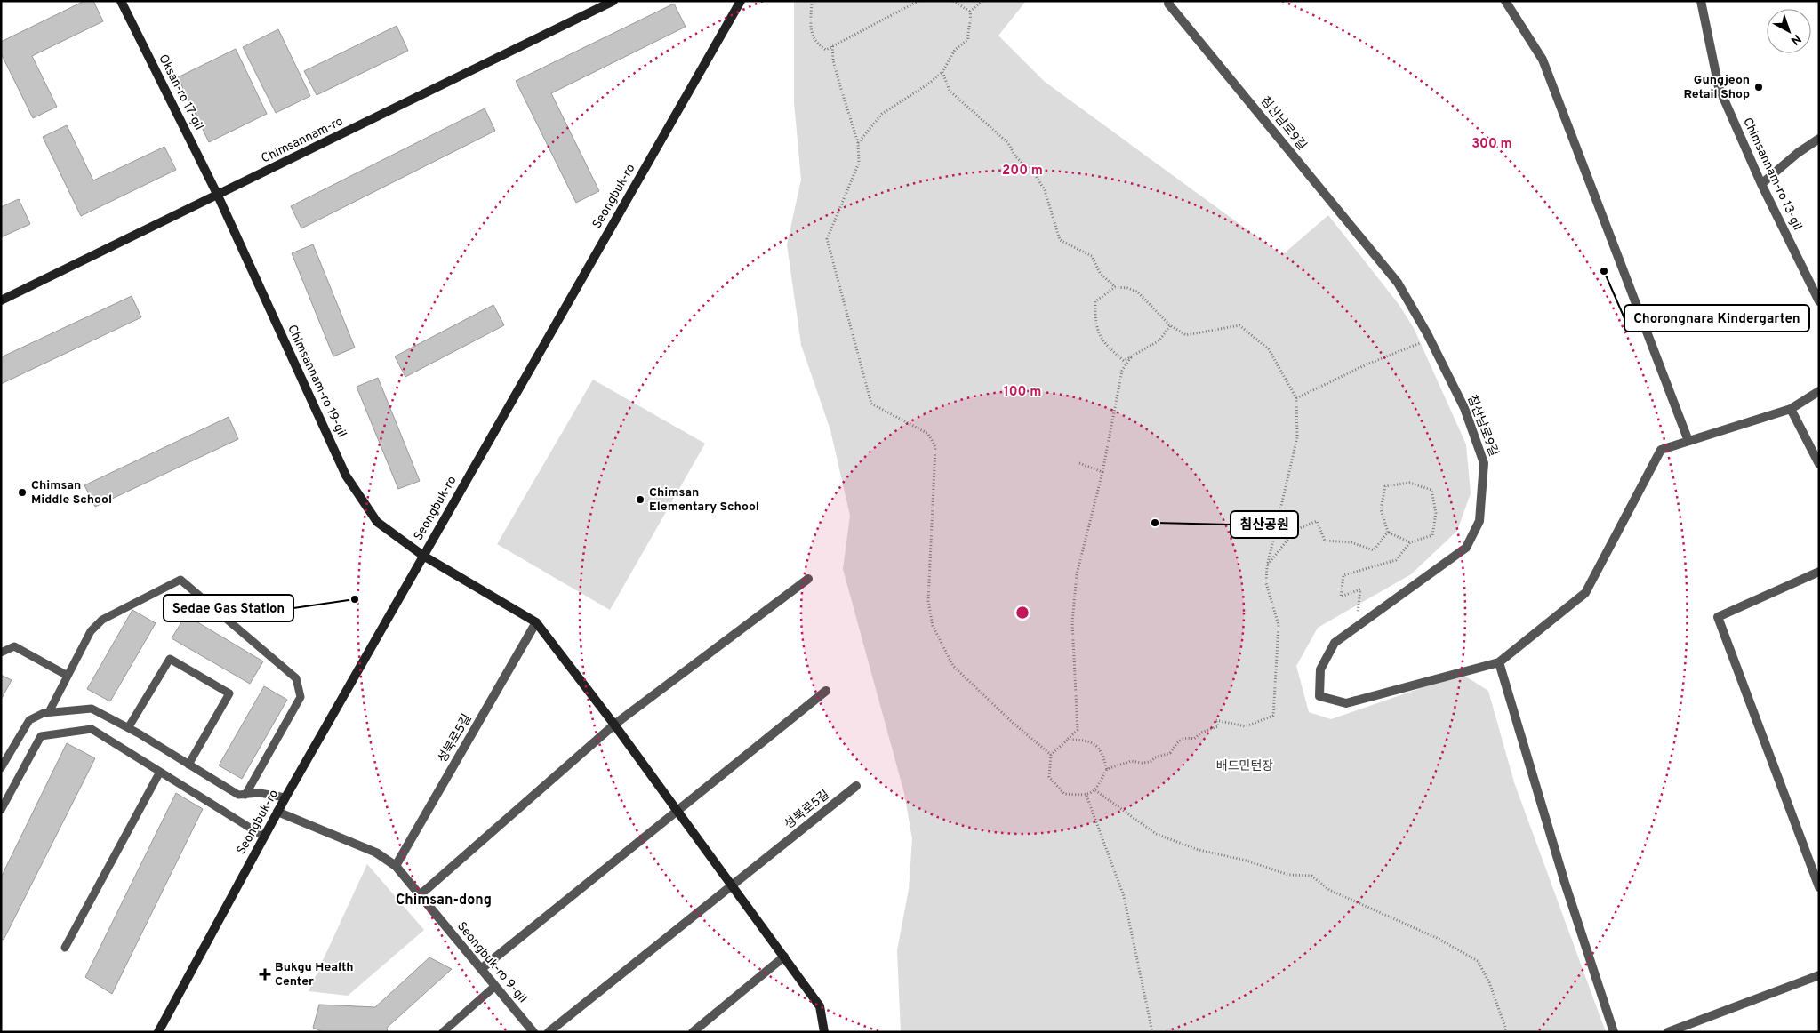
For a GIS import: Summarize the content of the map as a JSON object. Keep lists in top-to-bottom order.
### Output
{
  "streets": {
    "main road": [
      "Oksan-ro 17-gil",
      "Chimsannam-ro",
      "Seongbuk-ro",
      "Chimsannam-ro 19-gil"
    ],
    "street": [
      "침산남로9길",
      "Chimsannam-ro 13-gil",
      "성북로5길",
      "Seongbuk-ro 9-gil"
    ]
  },
  "crossings": [
    ["Oksan-ro 17-gil", "Chimsannam-ro"],
    ["Oksan-ro 17-gil", "Chimsannam-ro 19-gil"],
    ["Chimsannam-ro", "Chimsannam-ro 19-gil"],
    ["Seongbuk-ro", "Chimsannam-ro 19-gil"],
    ["Seongbuk-ro", "Seongbuk-ro 9-gil"],
    ["성북로5길", "Seongbuk-ro 9-gil"]
  ],
  "districts": ["Chimsan-dong"],
  "parks": ["배드민턴장"],
  "places": {
    "other": [
      "Gungjeon Retail Shop",
      "Chorongnara Kindergarten",
      "Chimsan Middle School",
      "Chimsan Elementary School",
      "침산공원",
      "Sedae Gas Station"
    ],
    "health": ["Bukgu Health Center"]
  },
  "north": "bottom right",
  "rings": ["300 m", "200 m", "100 m"]
}
